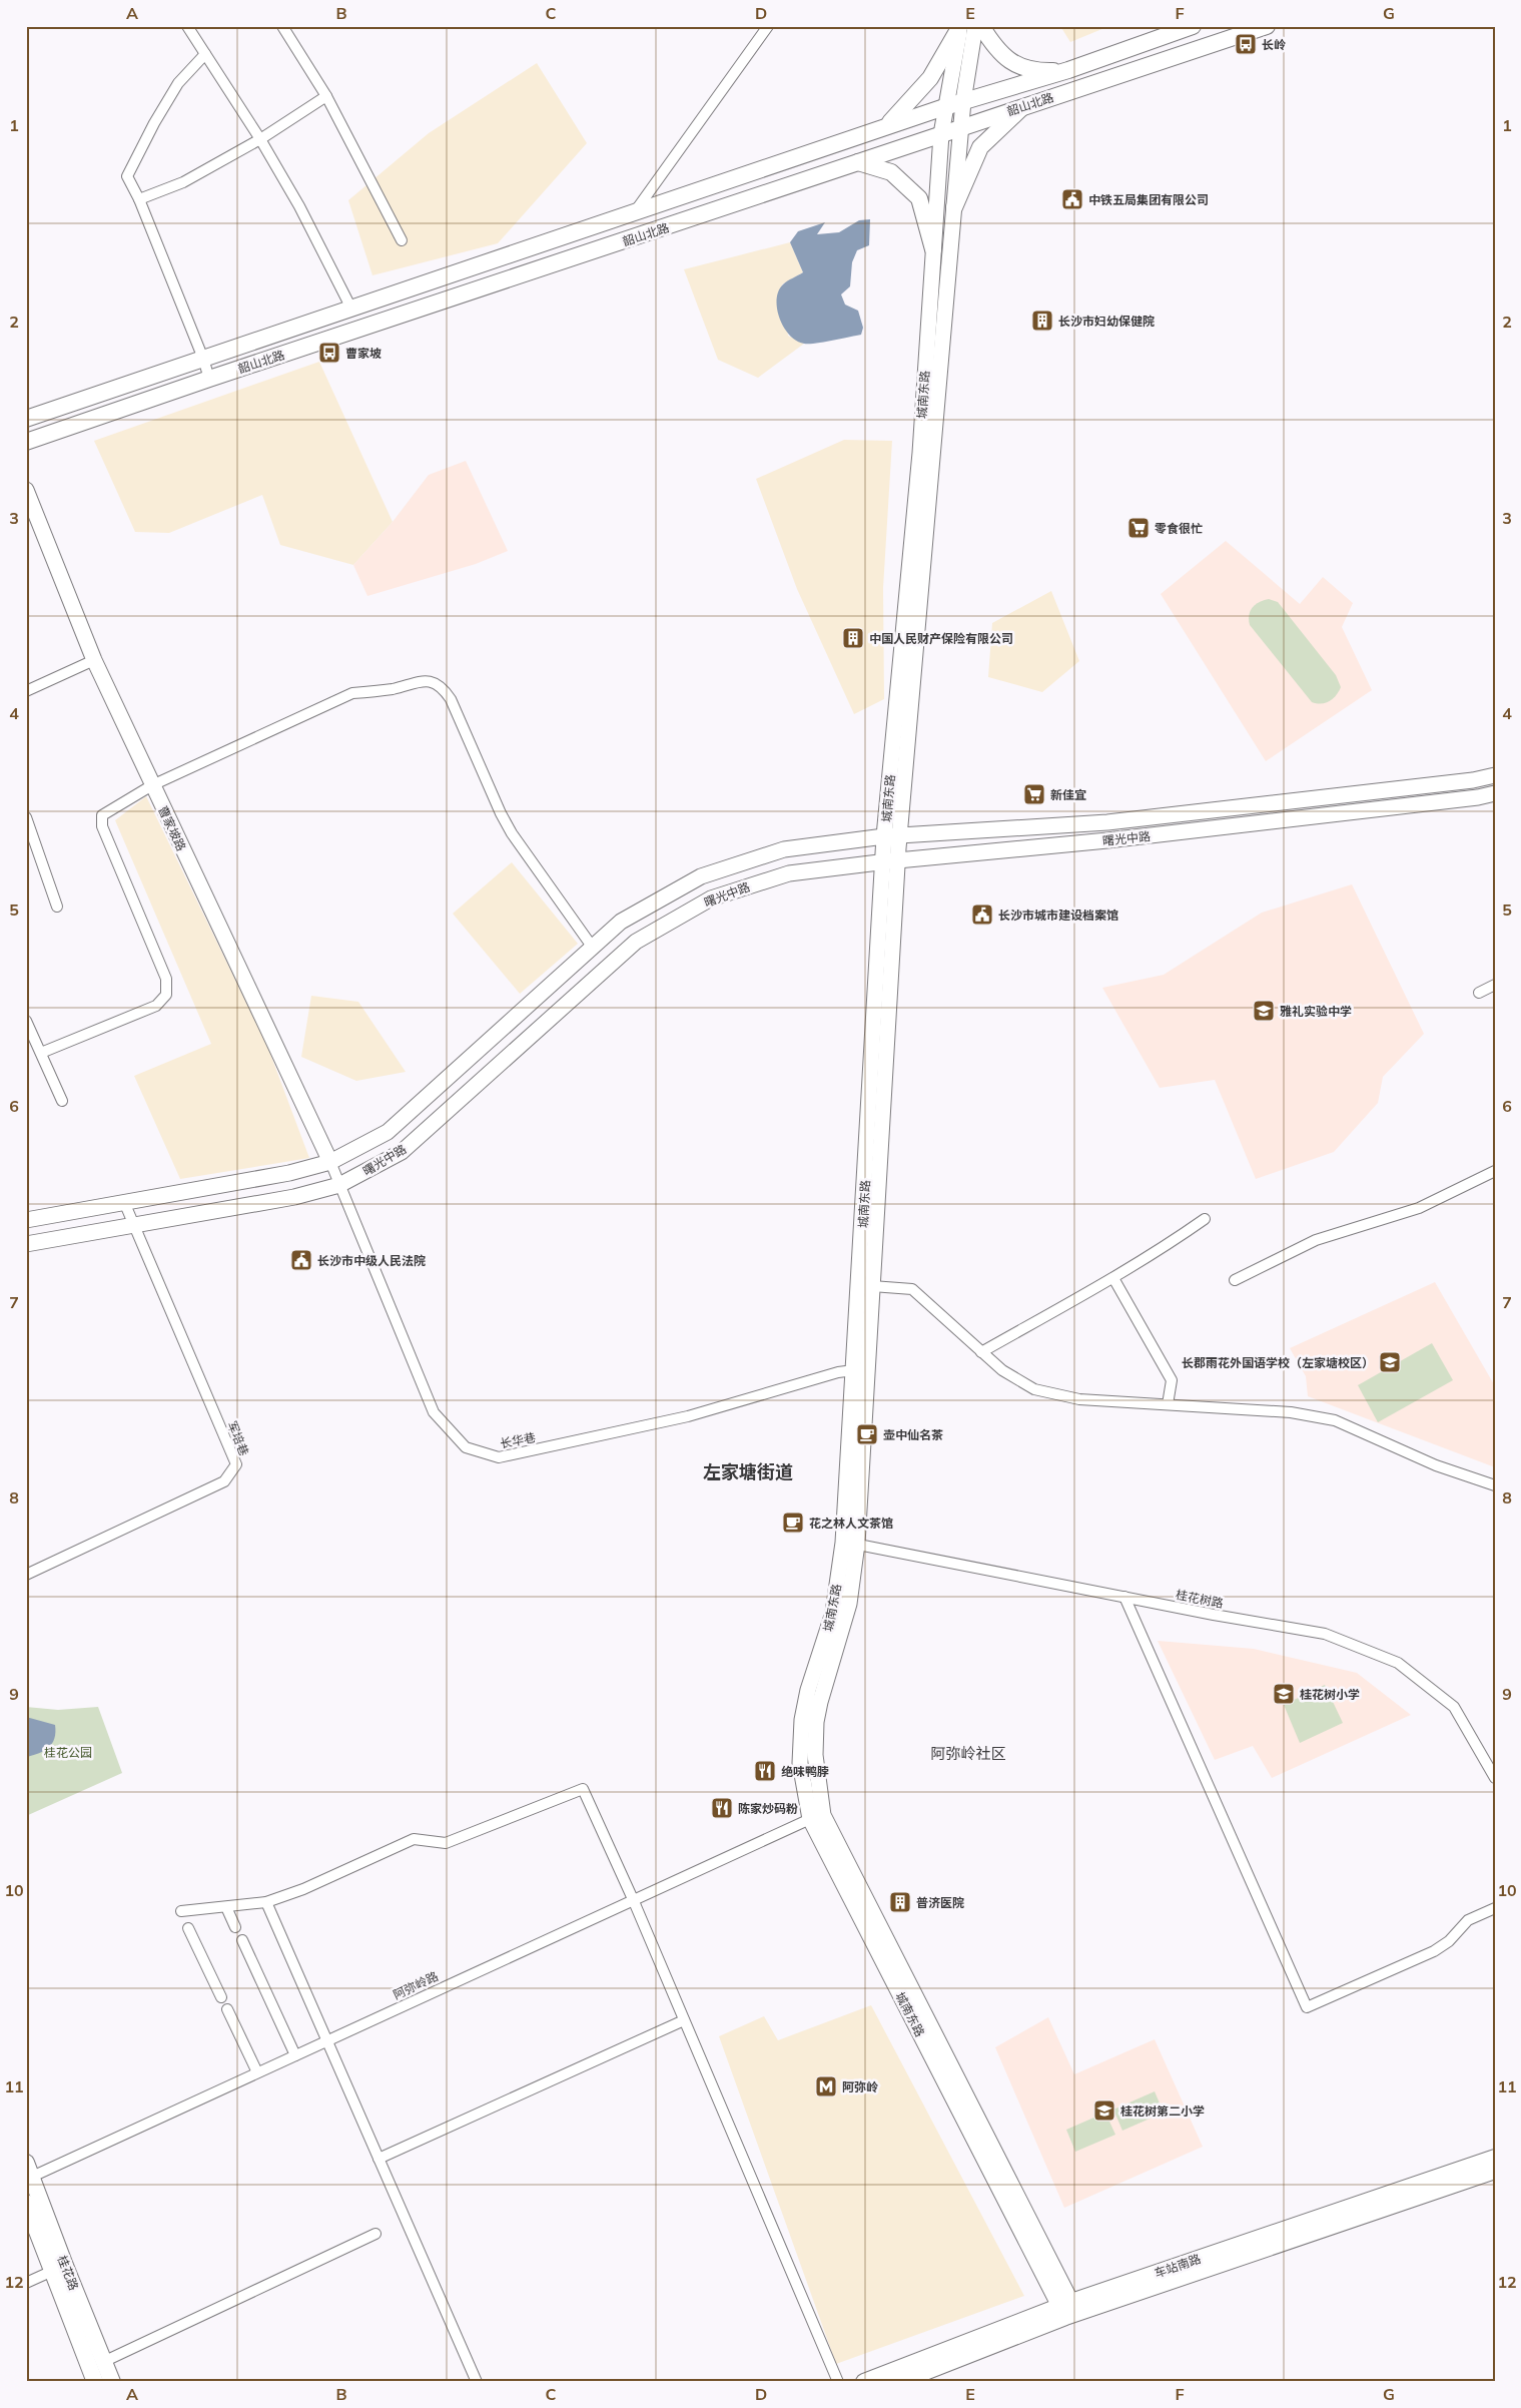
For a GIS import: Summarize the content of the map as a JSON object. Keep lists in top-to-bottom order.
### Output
{
  "streets": {
    "main road": [
      "韶山北路",
      "城南东路",
      "曹家坡路",
      "曙光中路",
      "车站南路",
      "桂花路"
    ],
    "street": [
      "军培巷",
      "长华巷",
      "桂花树路",
      "阿弥岭路"
    ]
  },
  "crossings": [
    ["韶山北路", "城南东路"],
    ["城南东路", "曙光中路"],
    ["城南东路", "长华巷"],
    ["城南东路", "桂花树路"],
    ["城南东路", "阿弥岭路"],
    ["城南东路", "车站南路"],
    ["曹家坡路", "曙光中路"],
    ["曹家坡路", "长华巷"],
    ["曙光中路", "军培巷"],
    ["曙光中路", "长华巷"],
    ["阿弥岭路", "桂花路"]
  ],
  "districts": ["左家塘街道", "阿弥岭社区"],
  "parks": ["桂花公园"],
  "places": {
    "bus stop": ["长岭", "曹家坡"],
    "public building": ["中铁五局集团有限公司", "长沙市城市建设档案馆", "长沙市中级人民法院"],
    "building": ["长沙市妇幼保健院", "中国人民财产保险有限公司", "普济医院"],
    "supermarket": ["零食很忙", "新佳宜"],
    "school or university": [
      "雅礼实验中学",
      "长郡雨花外国语学校（左家塘校区）",
      "桂花树小学",
      "桂花树第二小学"
    ],
    "cafe": ["壶中仙名茶", "花之林人文茶馆"],
    "restaurant": ["绝味鸭脖", "陈家炒码粉"],
    "metro station": ["阿弥岭"]
  },
  "grid": {
    "columns": [
      "A",
      "B",
      "C",
      "D",
      "E",
      "F",
      "G"
    ],
    "rows": [
      "1",
      "2",
      "3",
      "4",
      "5",
      "6",
      "7",
      "8",
      "9",
      "10",
      "11",
      "12"
    ]
  }
}
